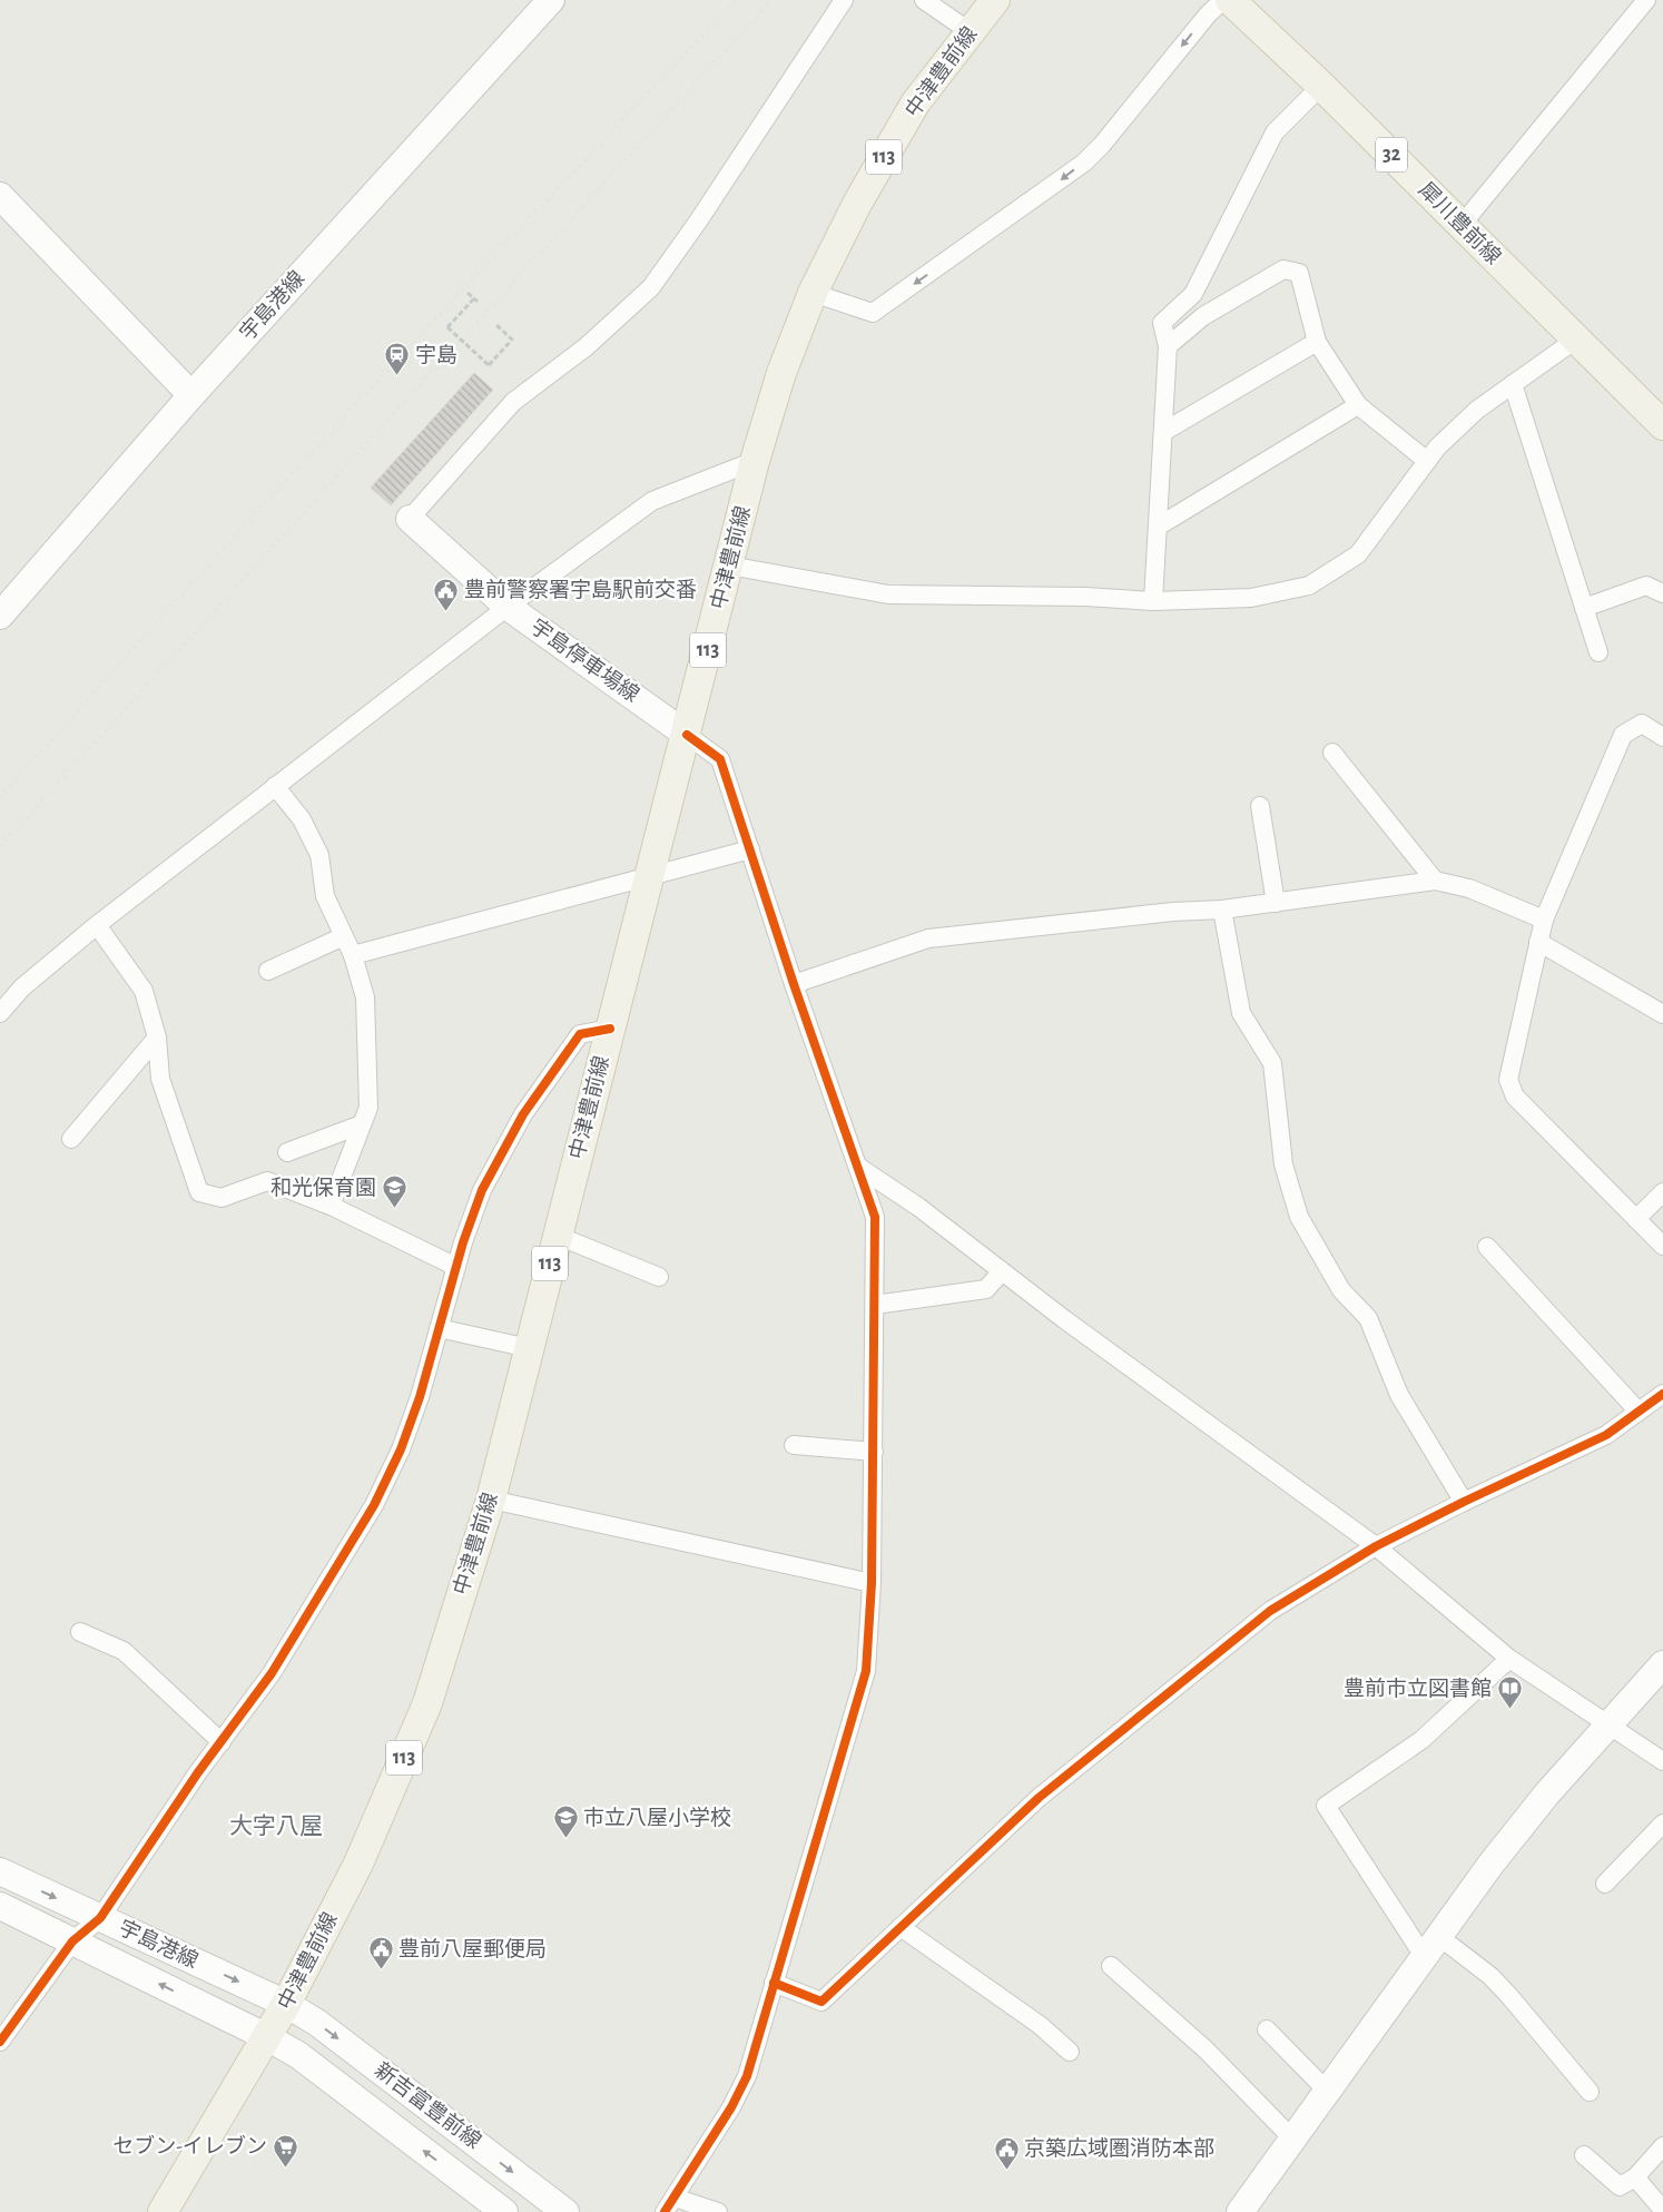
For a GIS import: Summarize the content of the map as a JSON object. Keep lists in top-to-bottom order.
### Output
{
  "streets": {
    "main road": [
      "中津豊前線",
      "32",
      "113",
      "犀川豊前線",
      "宇島港線",
      "宇島停車場線",
      "新吉富豊前線"
    ]
  },
  "crossings": [
    ["中津豊前線", "宇島港線"],
    ["中津豊前線", "宇島停車場線"],
    ["中津豊前線", "新吉富豊前線"],
    ["宇島港線", "新吉富豊前線"]
  ],
  "districts": ["大字八屋"],
  "places": {
    "station": ["宇島"],
    "public building": ["豊前警察署宇島駅前交番", "豊前八屋郵便局", "京築広域圏消防本部"],
    "school or university": ["和光保育園", "市立八屋小学校"],
    "library": ["豊前市立図書館"],
    "supermarket": ["セブン-イレブン"]
  }
}
